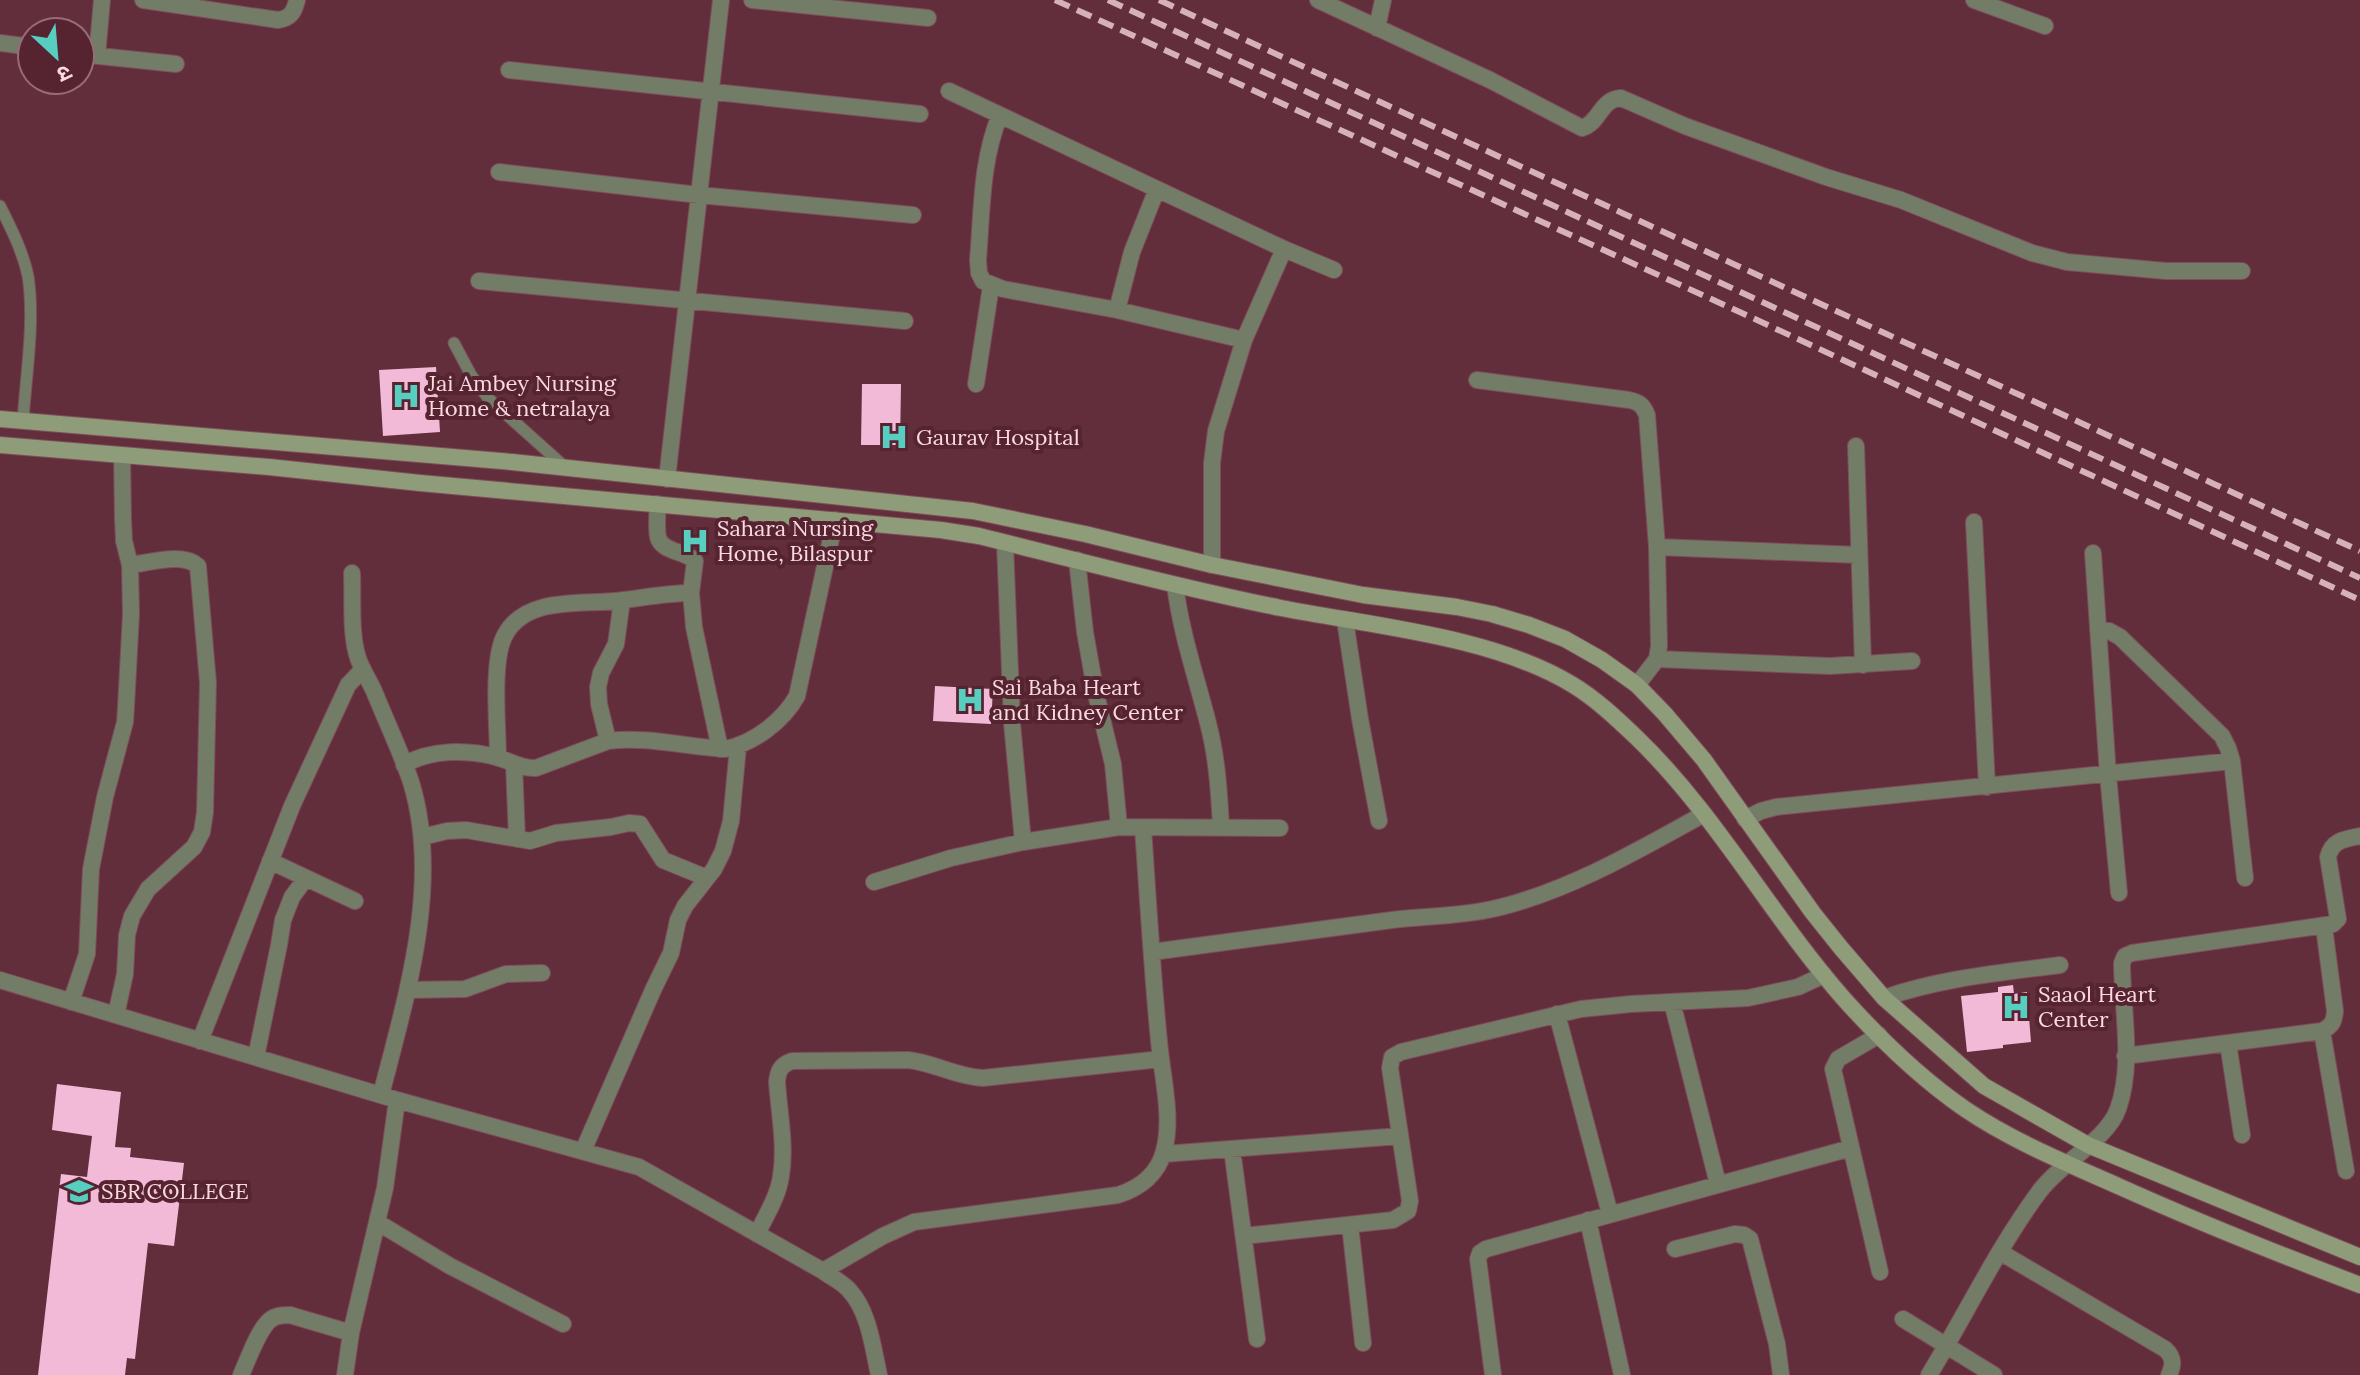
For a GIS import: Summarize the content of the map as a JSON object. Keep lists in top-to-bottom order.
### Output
{
  "places": {
    "hospital": [
      "Jai Ambey Nursing Home & netralaya",
      "Gaurav Hospital",
      "Sahara Nursing Home, Bilaspur",
      "Sai Baba Heart and Kidney Center",
      "Saaol Heart Center"
    ],
    "school or university": ["SBR COLLEGE"]
  },
  "north": "bottom right"
}
